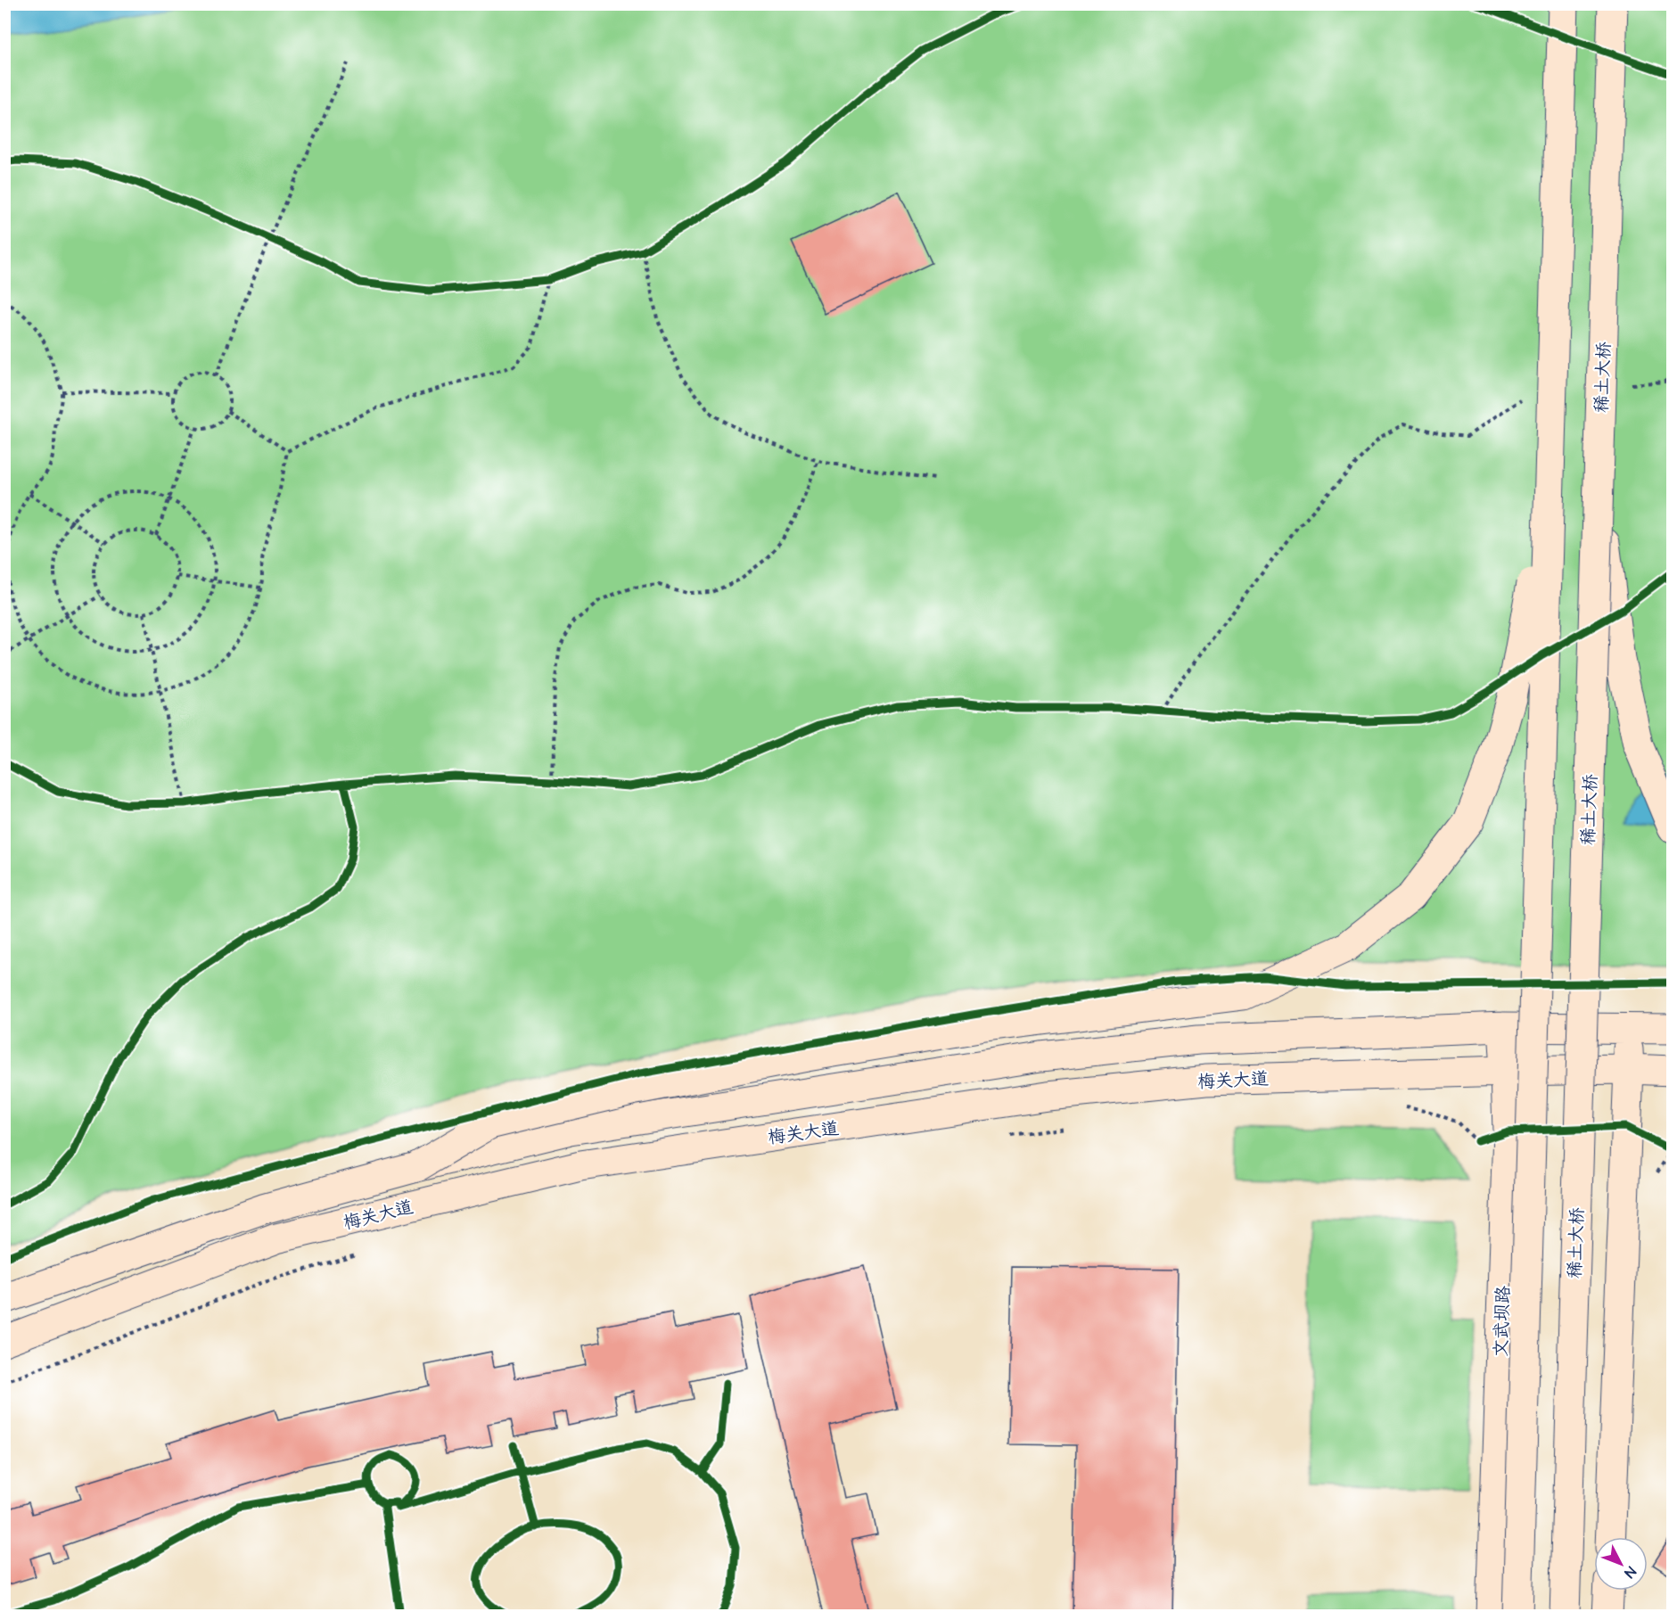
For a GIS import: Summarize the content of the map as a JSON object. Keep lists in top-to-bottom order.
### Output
{
  "streets": {
    "main road": ["稀土大桥", "梅关大道", "文武坝路"]
  },
  "crossings": [
    ["梅关大道", "文武坝路"]
  ],
  "north": "bottom right"
}
